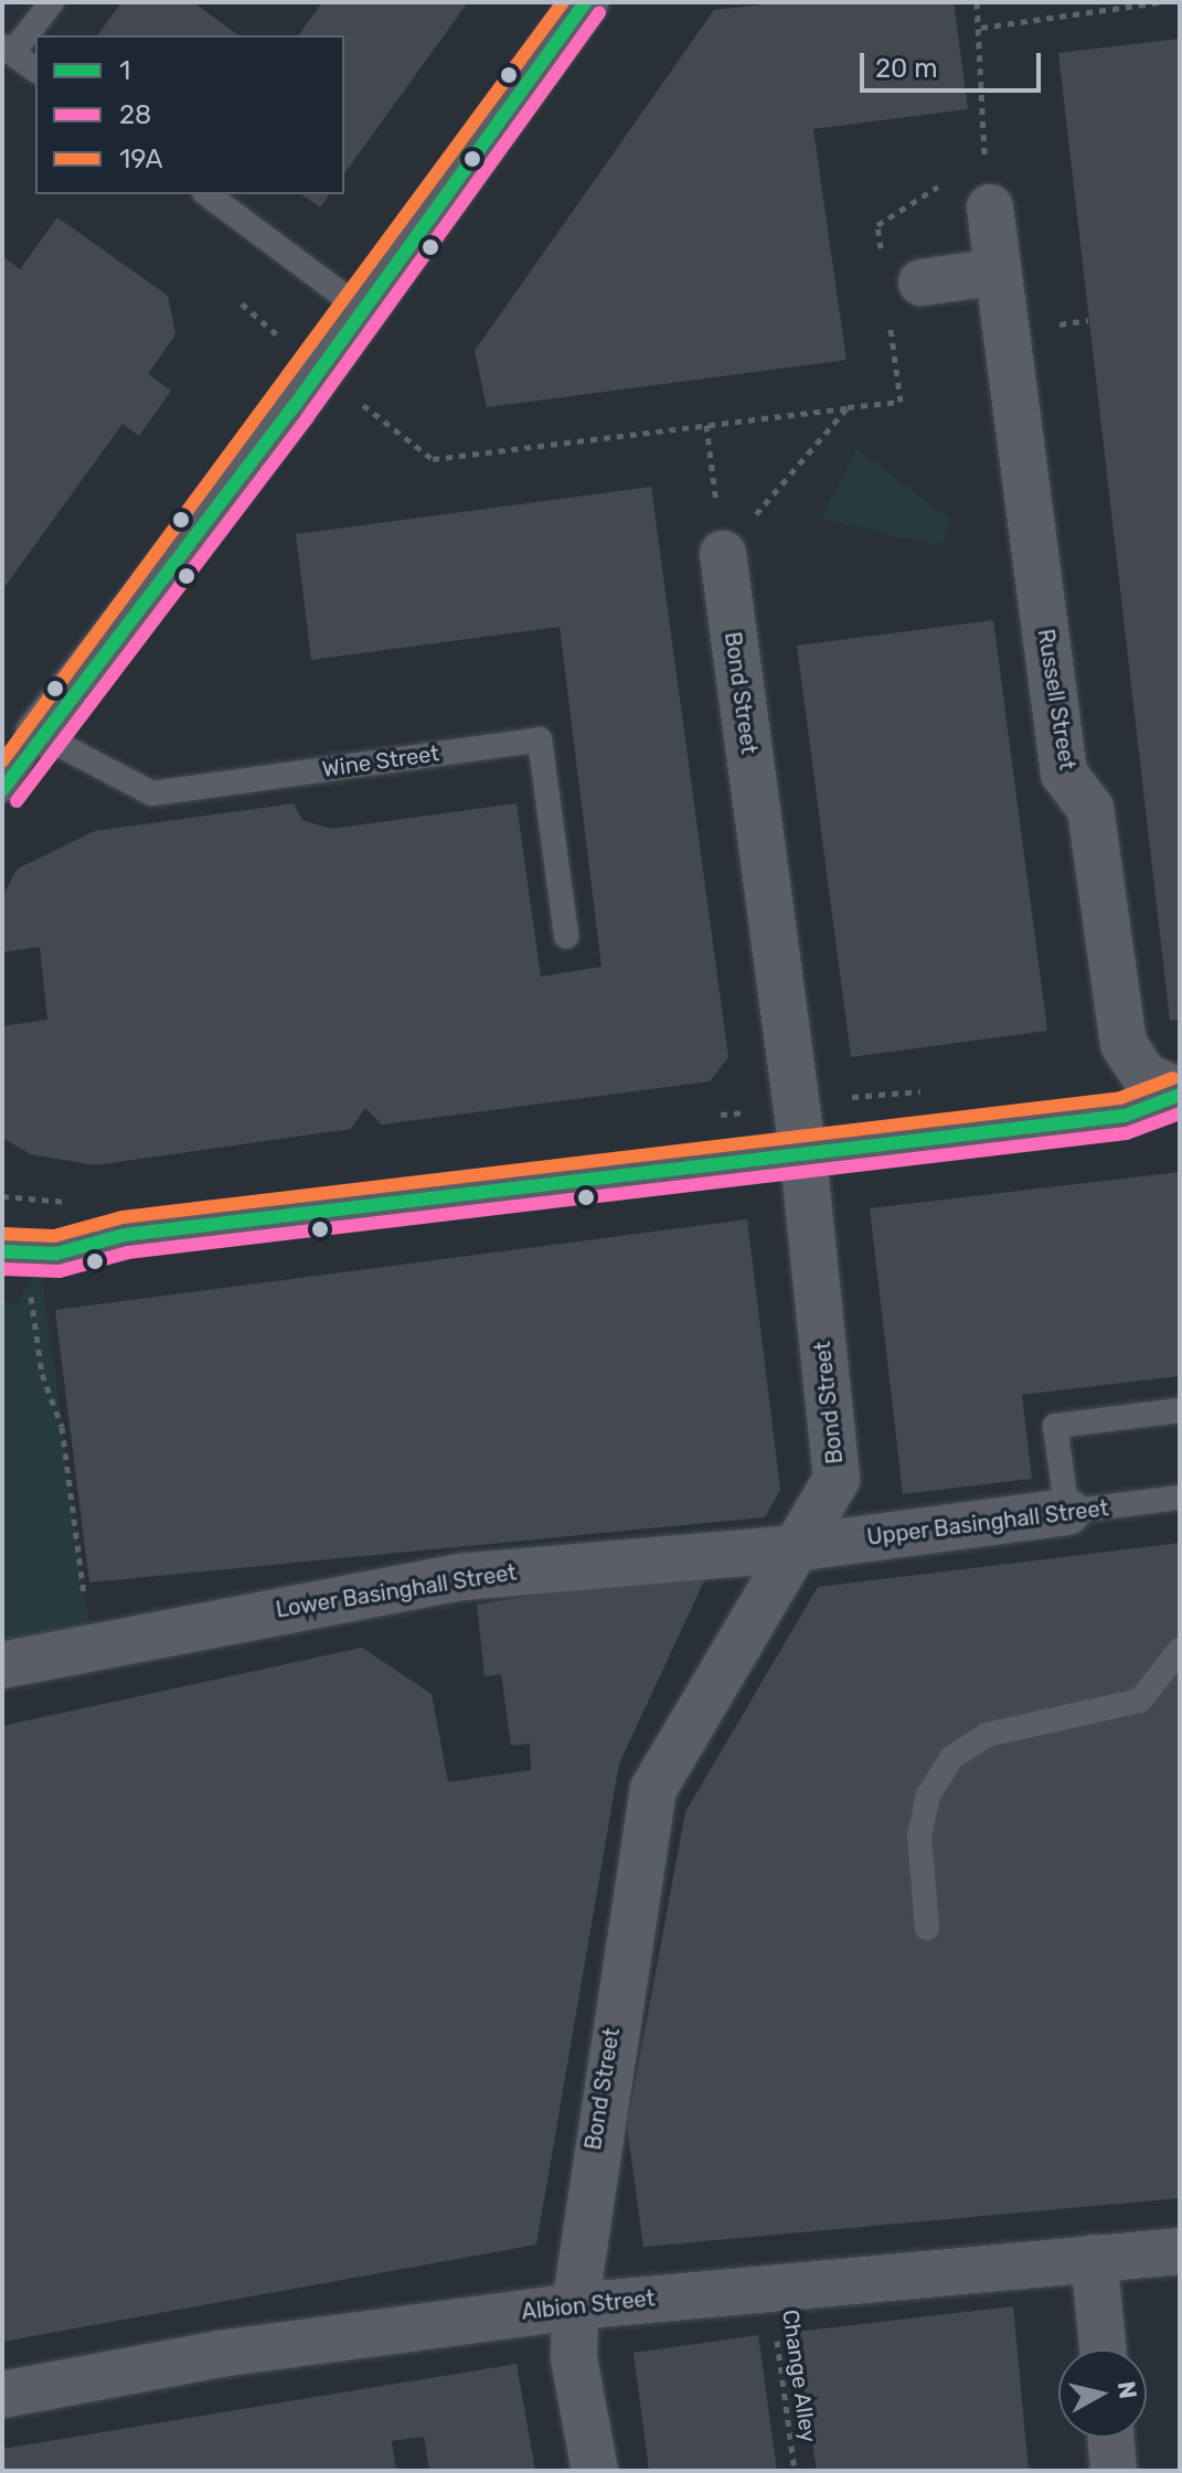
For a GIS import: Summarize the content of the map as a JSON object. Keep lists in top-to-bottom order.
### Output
{
  "streets": {
    "street": [
      "Bond Street",
      "Russell Street",
      "Upper Basinghall Street",
      "Lower Basinghall Street",
      "Albion Street"
    ],
    "lane": ["Wine Street"],
    "path": ["Change Alley"]
  },
  "crossings": [
    ["Bond Street", "Upper Basinghall Street"],
    ["Bond Street", "Lower Basinghall Street"],
    ["Bond Street", "Albion Street"],
    ["Upper Basinghall Street", "Lower Basinghall Street"],
    ["Albion Street", "Change Alley"]
  ],
  "lines": ["transit line 1", "transit line 19A", "transit line 28"],
  "legend": ["1", "28", "19A"],
  "scale_bar": "20 m",
  "north": "right"
}
